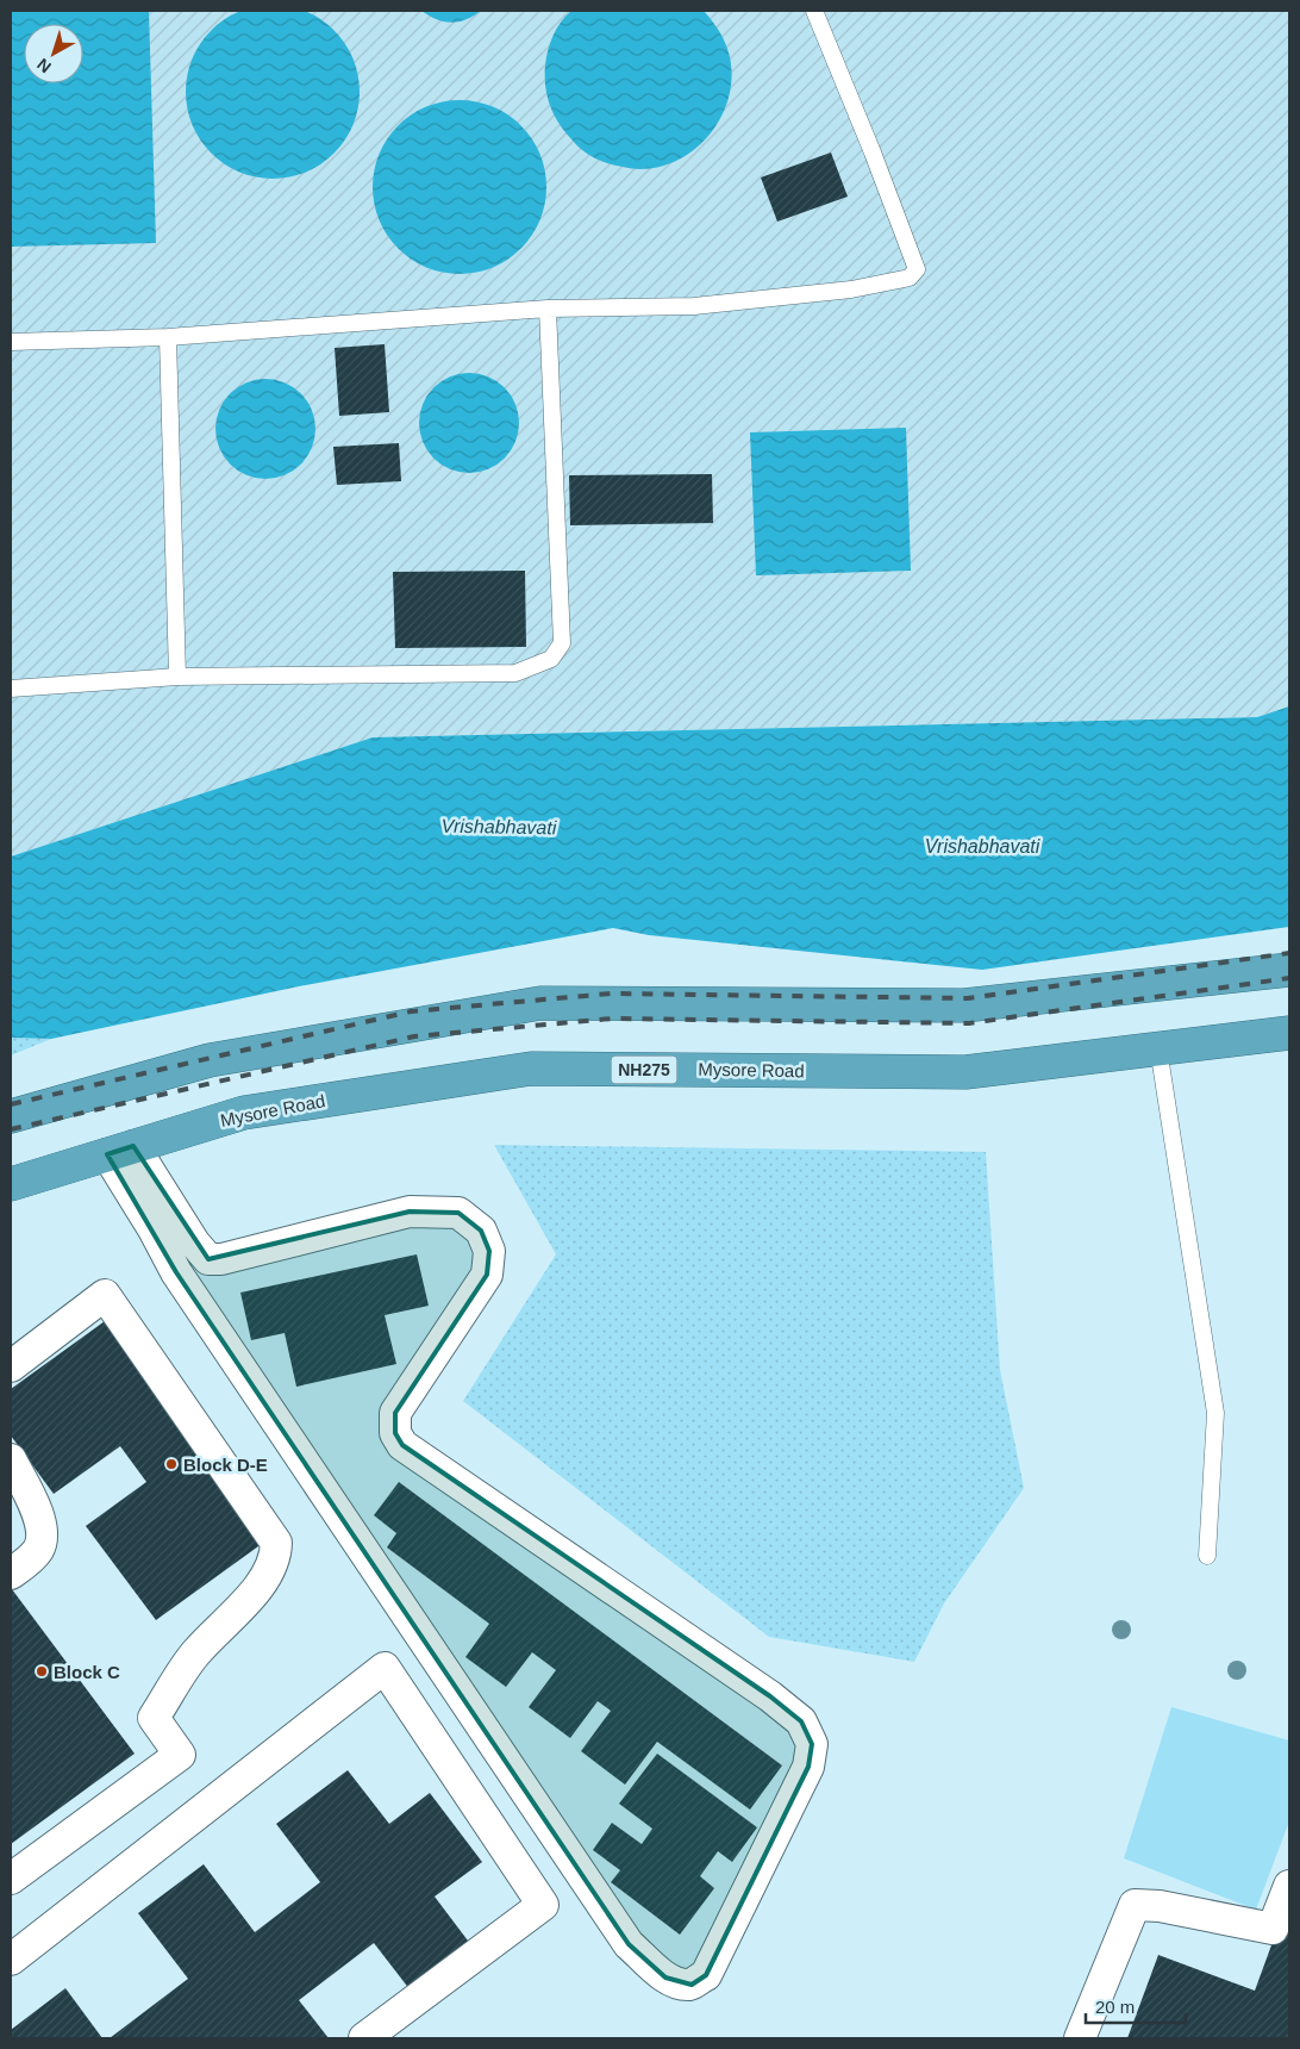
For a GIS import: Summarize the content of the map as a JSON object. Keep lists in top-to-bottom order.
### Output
{
  "streets": {
    "highway": ["NH275", "Mysore Road"]
  },
  "water": ["Vrishabhavati"],
  "places": ["Block D-E", "Block C"],
  "scale_bar": "20 m",
  "north": "bottom left"
}
